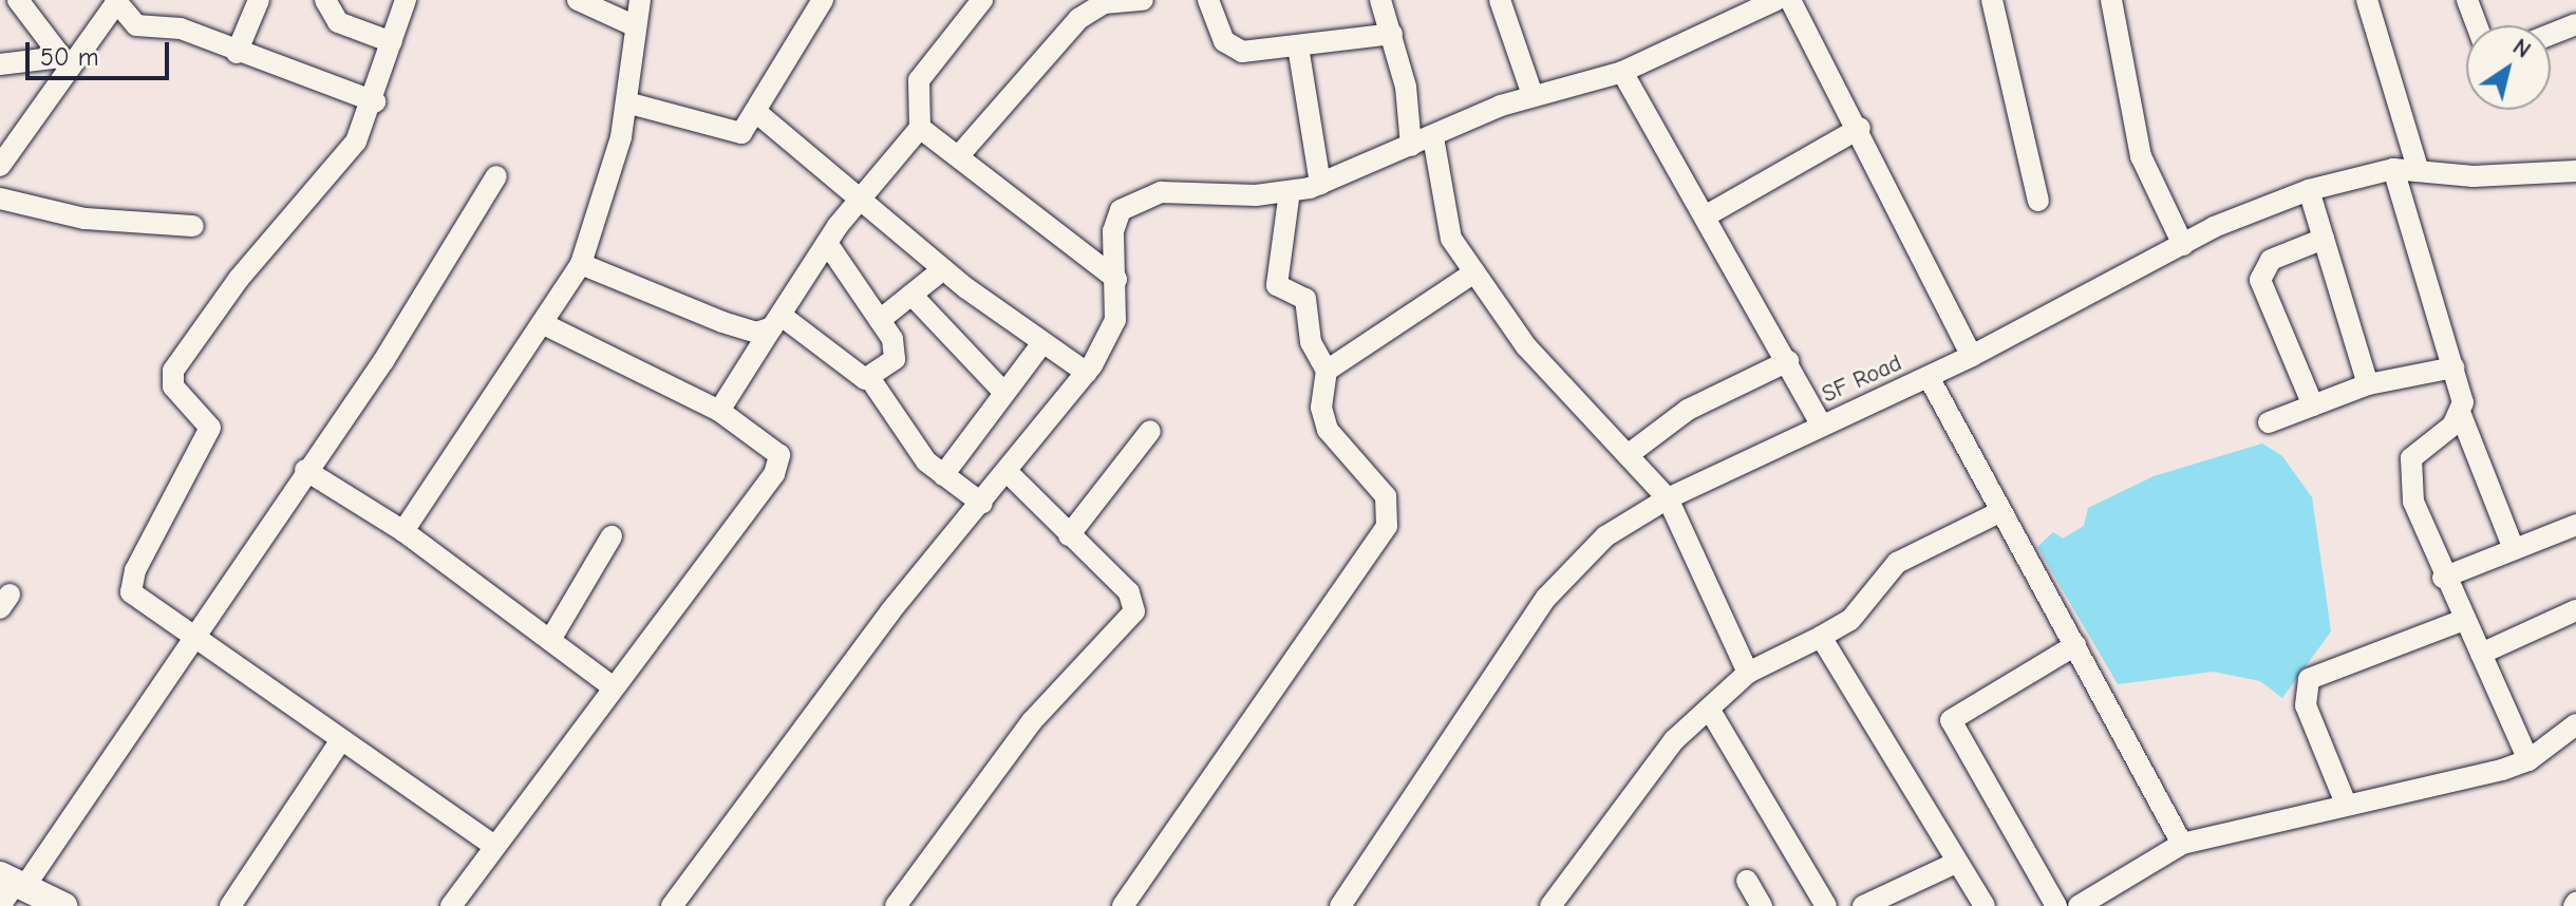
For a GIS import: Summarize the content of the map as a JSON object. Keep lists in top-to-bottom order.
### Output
{
  "streets": {
    "street": ["SF Road"]
  },
  "scale_bar": "50 m",
  "north": "top right"
}
